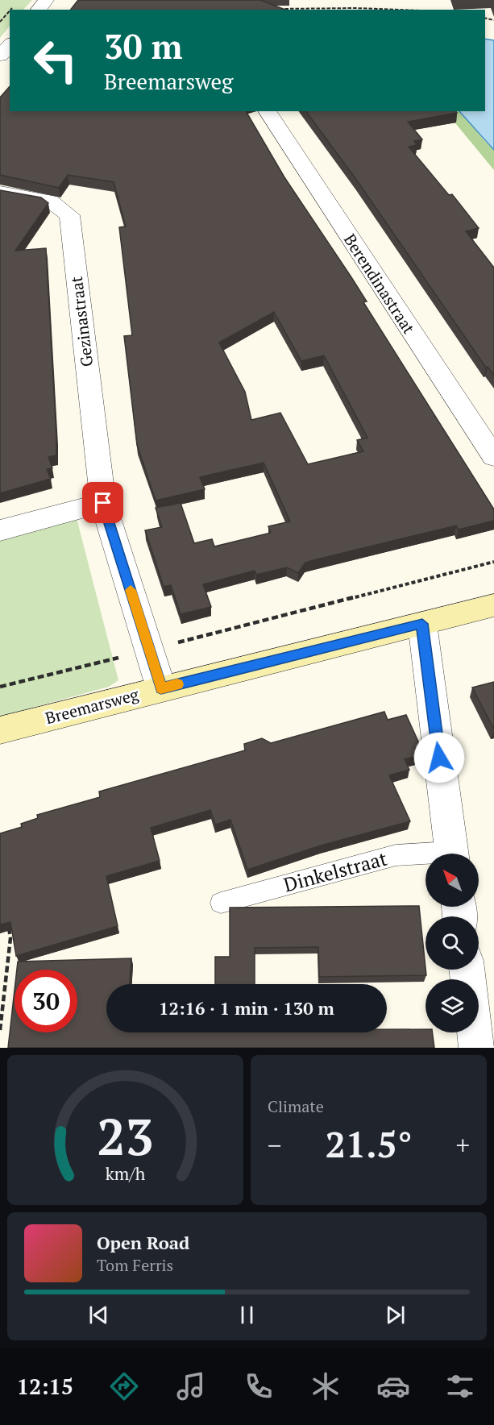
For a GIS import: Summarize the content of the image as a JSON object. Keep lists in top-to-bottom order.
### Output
{
  "streets": {
    "street": [
      "Berendinastraat",
      "Gezinastraat",
      "Breemarsweg",
      "Dinkelstraat"
    ]
  },
  "crossings": [
    ["Gezinastraat", "Breemarsweg"],
    ["Breemarsweg", "Dinkelstraat"]
  ],
  "north": "top left",
  "page": {
    "turn": ["30 m", "Breemarsweg"],
    "limit": "30",
    "trip": "12:16 · 1 min · 130 m",
    "tile": "Climate",
    "heat": ["−", "21.5°", "+"],
    "song": ["Open Road", "Tom Ferris"],
    "tabs": "12:15",
    "gauge": ["23", "km/h"]
  }
}
